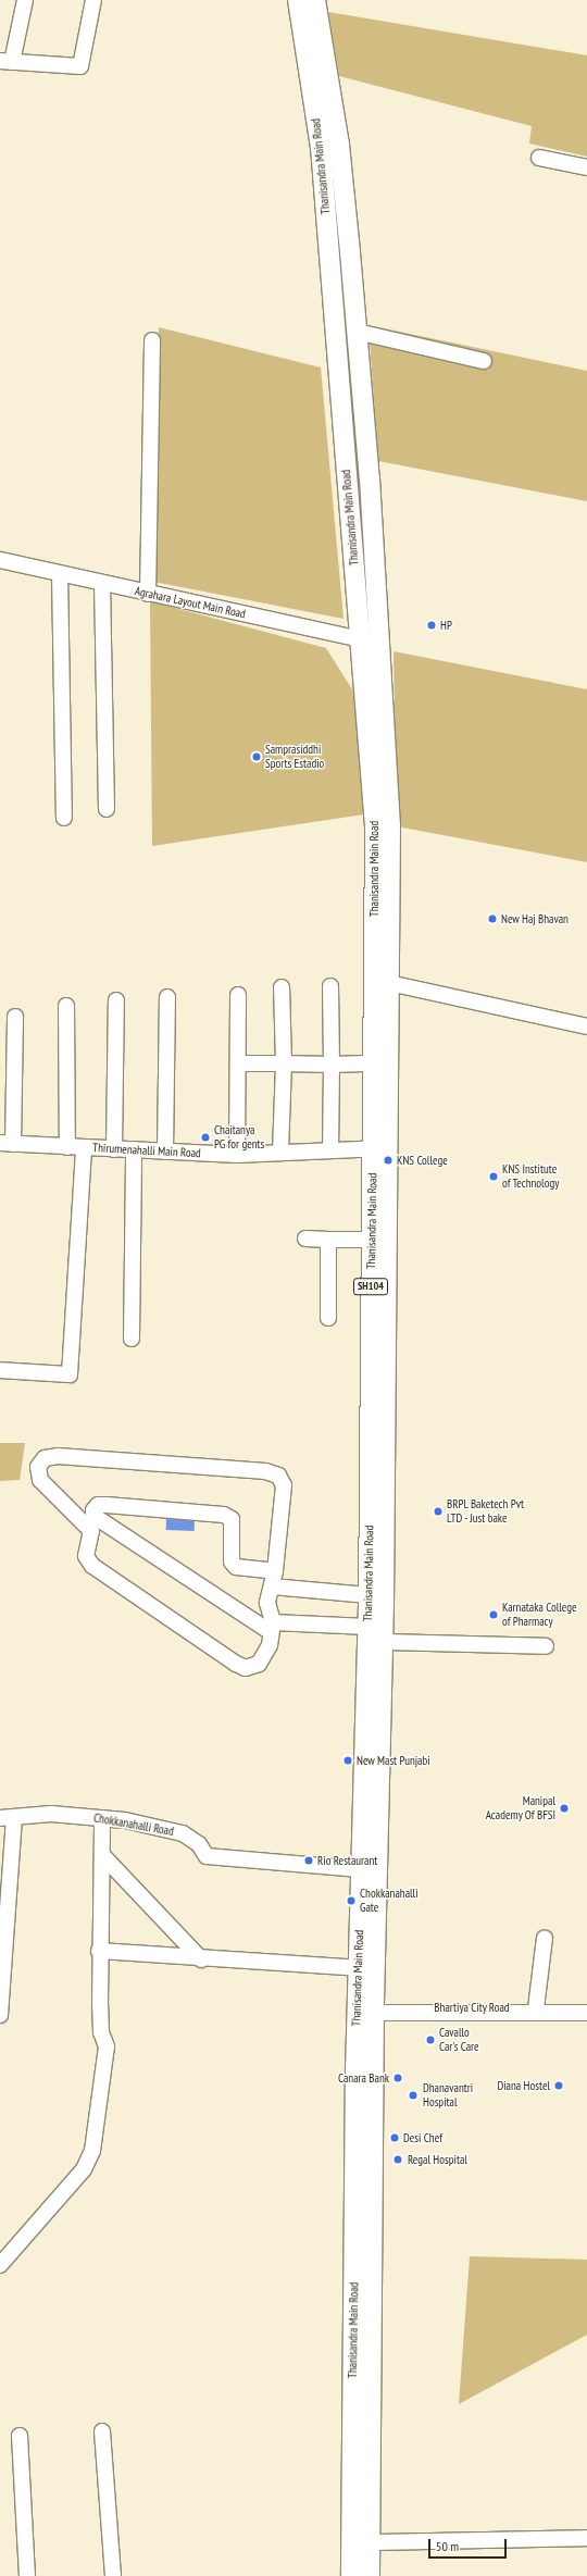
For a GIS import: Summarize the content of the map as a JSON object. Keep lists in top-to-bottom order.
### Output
{
  "streets": {
    "main road": ["Thanisandra Main Road", "SH104"],
    "street": [
      "Agrahara Layout Main Road",
      "Thirumenahalli Main Road",
      "Chokkanahalli Road",
      "Bhartiya City Road"
    ]
  },
  "crossings": [
    ["Thanisandra Main Road", "Agrahara Layout Main Road"],
    ["Thanisandra Main Road", "Thirumenahalli Main Road"],
    ["Thanisandra Main Road", "Chokkanahalli Road"],
    ["Thanisandra Main Road", "Bhartiya City Road"]
  ],
  "places": [
    "HP",
    "Samprasiddhi Sports Estadio",
    "New Haj Bhavan",
    "Chaitanya PG for gents",
    "KNS College",
    "KNS Institute of Technology",
    "BRPL Baketech Pvt LTD - Just bake",
    "Karnataka College of Pharmacy",
    "New Mast Punjabi",
    "Manipal Academy Of BFSI",
    "Rio Restaurant",
    "Chokkanahalli Gate",
    "Cavallo Car's Care",
    "Canara Bank",
    "Diana Hostel",
    "Dhanavantri Hospital",
    "Desi Chef",
    "Regal Hospital"
  ],
  "scale_bar": "50 m"
}
